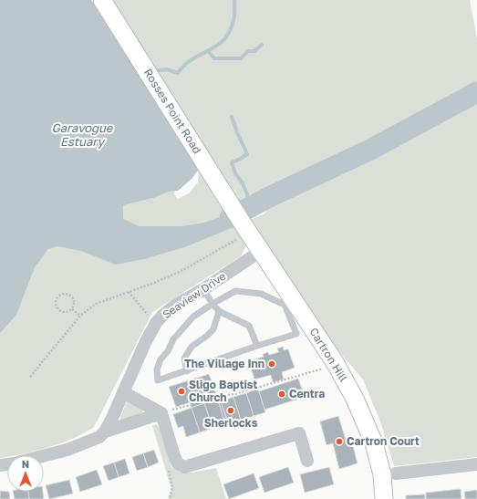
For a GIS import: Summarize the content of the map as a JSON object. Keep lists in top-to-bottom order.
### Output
{
  "streets": {
    "main road": ["Rosses Point Road", "Cartron Hill"],
    "street": ["Seaview Drive"]
  },
  "crossings": [
    ["Rosses Point Road", "Cartron Hill"],
    ["Seaview Drive", "Cartron Hill"]
  ],
  "water": ["Garavogue Estuary"],
  "places": [
    "The Village Inn",
    "Sligo Baptist Church",
    "Centra",
    "Sherlocks",
    "Cartron Court"
  ],
  "north": "top"
}
